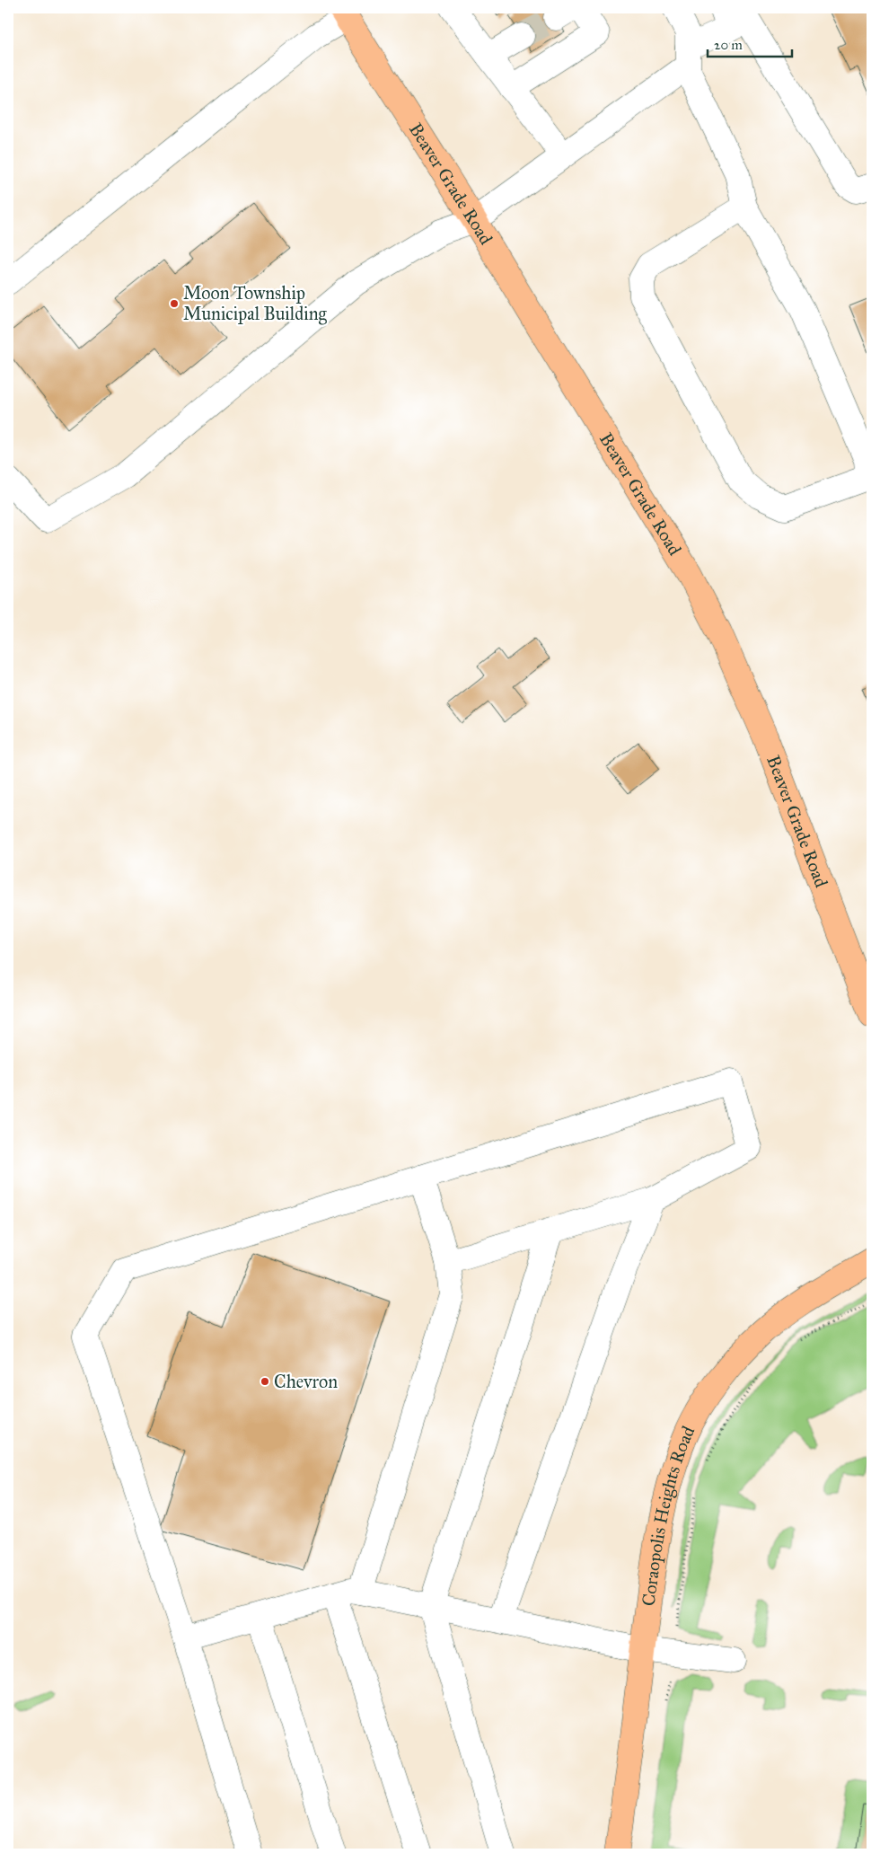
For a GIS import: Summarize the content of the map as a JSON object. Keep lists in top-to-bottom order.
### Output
{
  "streets": {
    "main road": ["Beaver Grade Road", "Coraopolis Heights Road"]
  },
  "places": ["Moon Township Municipal Building", "Chevron"],
  "scale_bar": "20 m"
}
